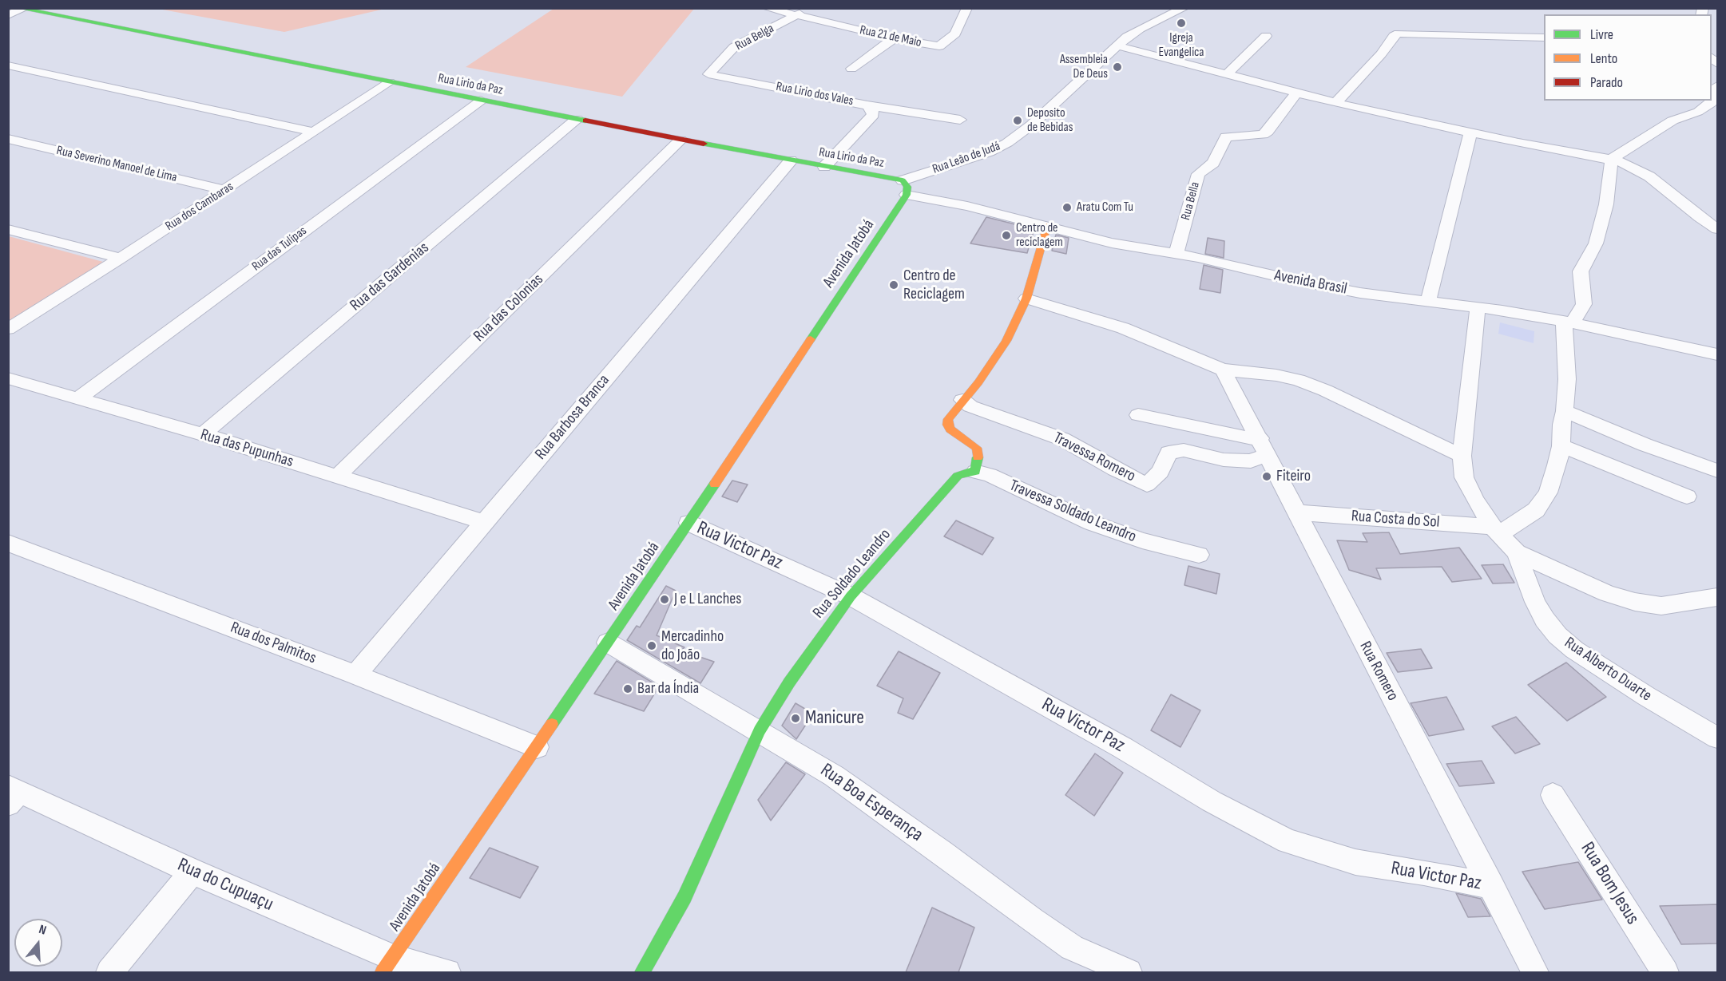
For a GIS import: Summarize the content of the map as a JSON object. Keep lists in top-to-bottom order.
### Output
{
  "streets": {
    "street": [
      "Rua 21 de Maio",
      "Rua Belga",
      "Rua Lirio da Paz",
      "Rua Lirio dos Vales",
      "Rua Leão de Judá",
      "Rua Severino Manoel de Lima",
      "Rua Bella",
      "Rua dos Cambaras",
      "Rua das Tulipas",
      "Avenida Jatobá",
      "Rua das Gardenias",
      "Avenida Brasil",
      "Rua das Colonias",
      "Rua Barbosa Branca",
      "Rua das Pupunhas",
      "Travessa Romero",
      "Travessa Soldado Leandro",
      "Rua Costa do Sol",
      "Rua Victor Paz",
      "Rua Soldado Leandro",
      "Rua dos Palmitos",
      "Rua Alberto Duarte",
      "Rua Romero",
      "Rua Boa Esperança",
      "Rua Bom Jesus",
      "Rua do Cupuaçu"
    ]
  },
  "crossings": [
    ["Rua 21 de Maio", "Rua Belga"],
    ["Rua Belga", "Rua Lirio dos Vales"],
    ["Rua Lirio da Paz", "Rua Lirio dos Vales"],
    ["Rua Lirio da Paz", "Rua Leão de Judá"],
    ["Rua Lirio da Paz", "Rua dos Cambaras"],
    ["Rua Lirio da Paz", "Rua das Tulipas"],
    ["Rua Lirio da Paz", "Avenida Jatobá"],
    ["Rua Lirio da Paz", "Rua das Gardenias"],
    ["Rua Lirio da Paz", "Avenida Brasil"],
    ["Rua Lirio da Paz", "Rua das Colonias"],
    ["Rua Lirio da Paz", "Rua Barbosa Branca"],
    ["Rua Leão de Judá", "Avenida Jatobá"],
    ["Rua Leão de Judá", "Avenida Brasil"],
    ["Rua Severino Manoel de Lima", "Rua dos Cambaras"],
    ["Rua Bella", "Avenida Brasil"],
    ["Rua das Tulipas", "Rua das Pupunhas"],
    ["Avenida Jatobá", "Avenida Brasil"],
    ["Avenida Jatobá", "Rua Victor Paz"],
    ["Avenida Jatobá", "Rua dos Palmitos"],
    ["Avenida Jatobá", "Rua Boa Esperança"],
    ["Avenida Jatobá", "Rua do Cupuaçu"],
    ["Rua das Gardenias", "Rua das Pupunhas"],
    ["Avenida Brasil", "Rua Alberto Duarte"],
    ["Rua das Colonias", "Rua das Pupunhas"],
    ["Rua Barbosa Branca", "Rua das Pupunhas"],
    ["Rua Barbosa Branca", "Rua dos Palmitos"],
    ["Travessa Romero", "Rua Romero"],
    ["Travessa Soldado Leandro", "Rua Soldado Leandro"],
    ["Rua Costa do Sol", "Rua Alberto Duarte"],
    ["Rua Costa do Sol", "Rua Romero"],
    ["Rua Victor Paz", "Rua Soldado Leandro"],
    ["Rua Victor Paz", "Rua Romero"],
    ["Rua Soldado Leandro", "Rua Boa Esperança"]
  ],
  "places": [
    "Igreja Evangelica",
    "Assembleia De Deus",
    "Deposito de Bebidas",
    "Aratu Com Tu",
    "Centro de reciclagem",
    "Centro de Reciclagem",
    "Fiteiro",
    "J e L Lanches",
    "Mercadinho do João",
    "Bar da Índia",
    "Manicure"
  ],
  "legend": ["Livre", "Lento", "Parado"],
  "north": "top"
}
